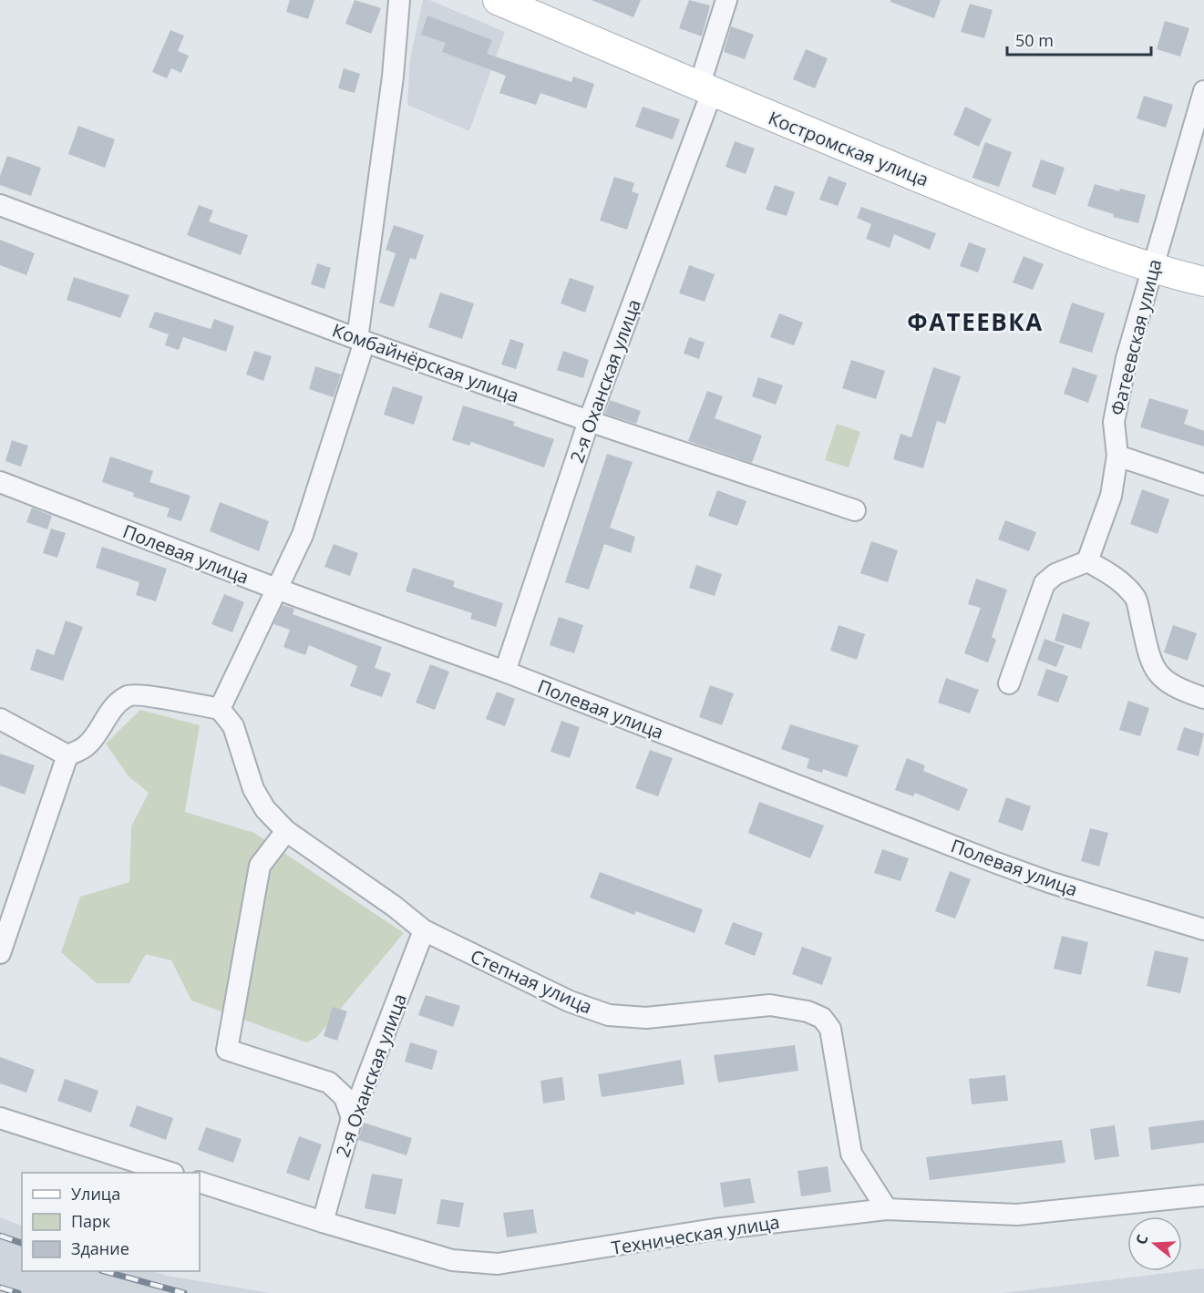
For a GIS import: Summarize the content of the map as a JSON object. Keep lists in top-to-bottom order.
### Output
{
  "streets": {
    "street": [
      "Костромская улица",
      "Фатеевская улица",
      "Комбайнёрская улица",
      "2-я Оханская улица",
      "Полевая улица",
      "Степная улица",
      "Техническая улица"
    ]
  },
  "crossings": [
    ["Костромская улица", "Фатеевская улица"],
    ["Костромская улица", "2-я Оханская улица"],
    ["Комбайнёрская улица", "2-я Оханская улица"],
    ["2-я Оханская улица", "Полевая улица"],
    ["2-я Оханская улица", "Степная улица"],
    ["2-я Оханская улица", "Техническая улица"],
    ["Степная улица", "Техническая улица"]
  ],
  "districts": ["ФАТЕЕВКА"],
  "legend": ["Улица", "Парк", "Здание"],
  "scale_bar": "50 m",
  "north": "left"
}
